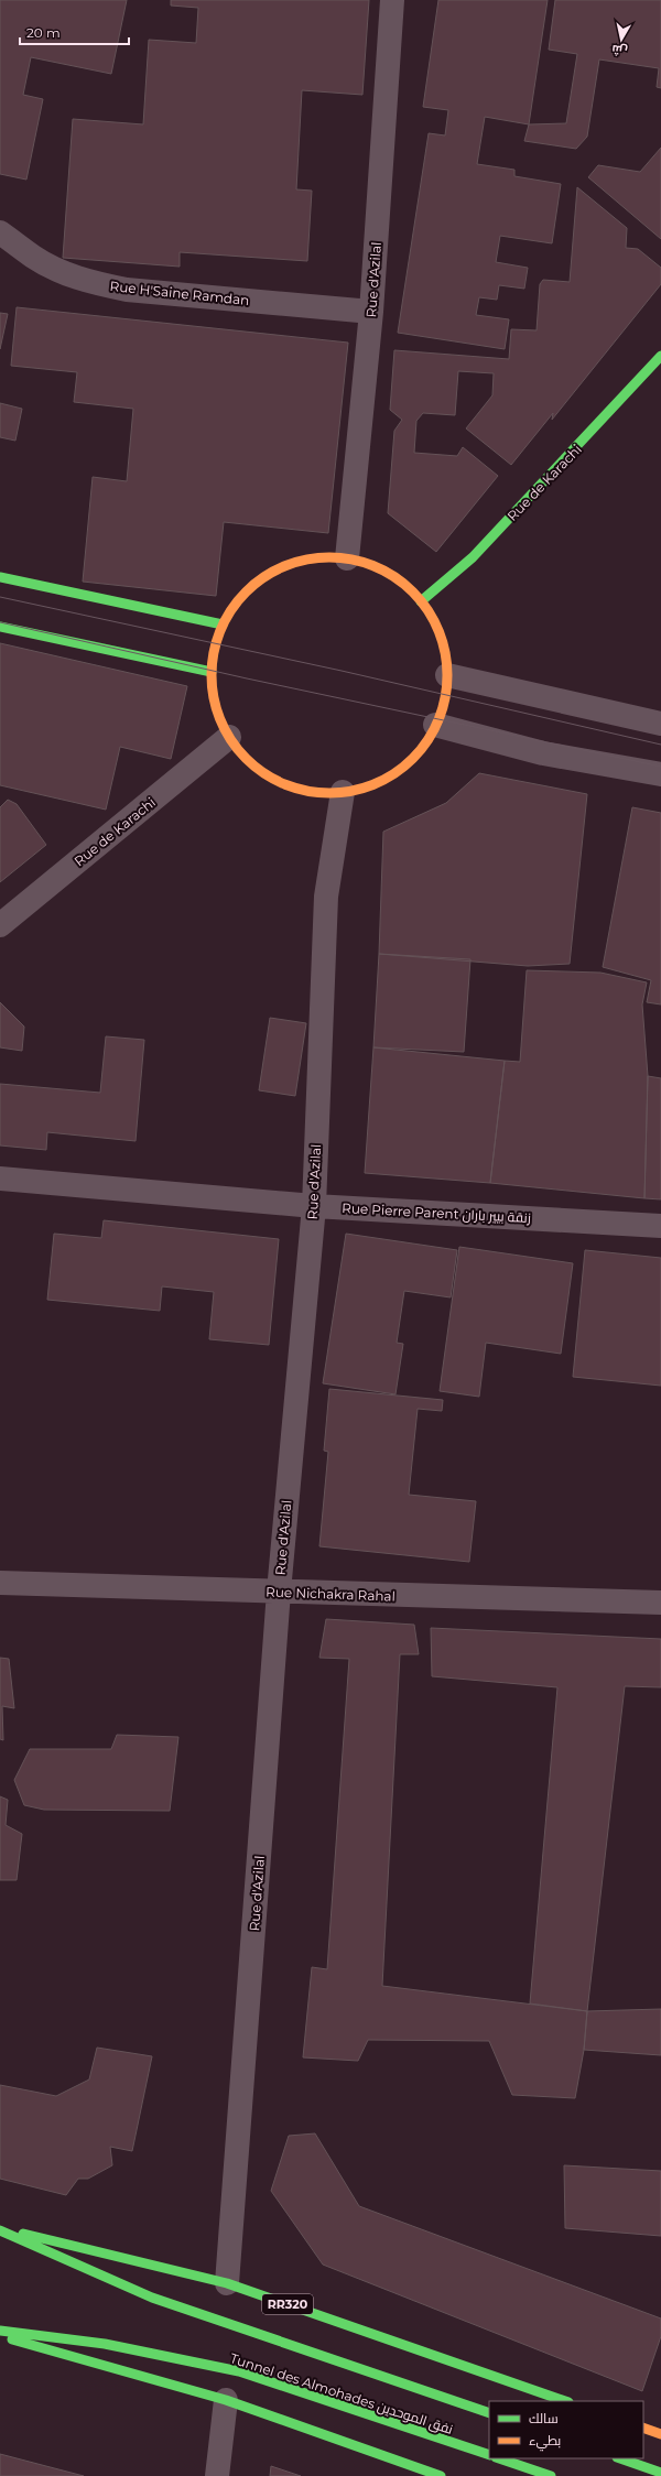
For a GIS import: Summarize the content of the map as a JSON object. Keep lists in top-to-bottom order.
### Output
{
  "streets": {
    "main road": ["Rue de Karachi", "RR320", "Tunnel des Almohades نفق الموحدين"],
    "street": [
      "Rue d'Azilal",
      "Rue H'Saine Ramdan",
      "Rue Pierre Parent زنقة بيير باران",
      "Rue Nichakra Rahal"
    ]
  },
  "crossings": [
    ["Rue d'Azilal", "Rue H'Saine Ramdan"],
    ["Rue d'Azilal", "Rue Pierre Parent زنقة بيير باران"],
    ["Rue d'Azilal", "Rue Nichakra Rahal"],
    ["Rue d'Azilal", "RR320"],
    ["RR320", "Tunnel des Almohades نفق الموحدين"]
  ],
  "legend": ["سالك", "بطيء"],
  "scale_bar": "20 m",
  "north": "bottom"
}
